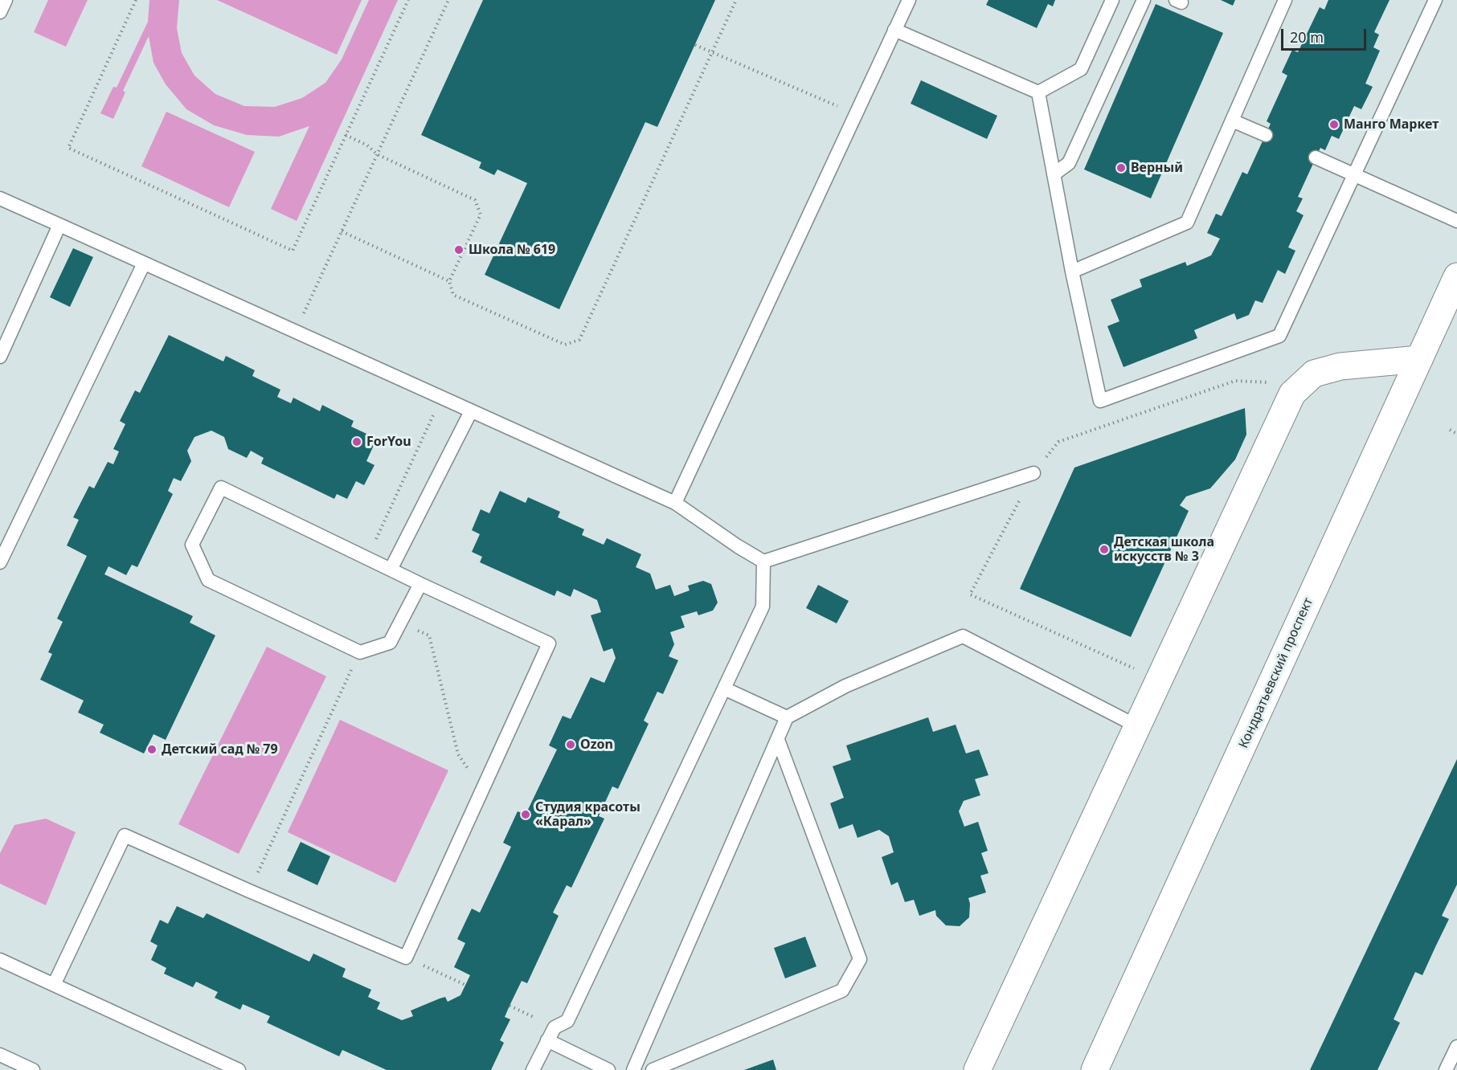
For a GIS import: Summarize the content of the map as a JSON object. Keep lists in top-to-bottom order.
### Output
{
  "streets": {
    "street": ["Кондратьевский проспект"]
  },
  "places": [
    "Манго Маркет",
    "Верный",
    "Школа № 619",
    "ForYou",
    "Детская школа искусств № 3",
    "Ozon",
    "Детский сад № 79",
    "Студия красоты «Карал»"
  ],
  "scale_bar": "20 m"
}
